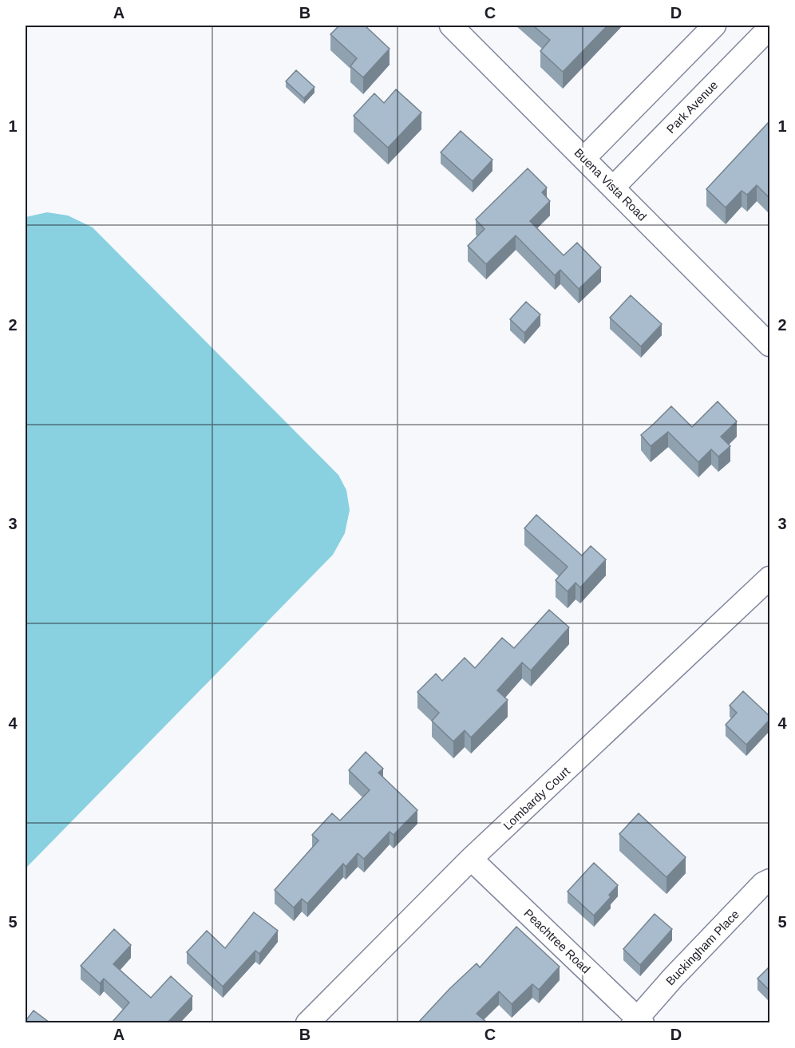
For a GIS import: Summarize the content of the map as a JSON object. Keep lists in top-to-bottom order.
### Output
{
  "streets": {
    "street": [
      "Park Avenue",
      "Buena Vista Road",
      "Lombardy Court",
      "Peachtree Road",
      "Buckingham Place"
    ]
  },
  "crossings": [
    ["Park Avenue", "Buena Vista Road"],
    ["Lombardy Court", "Peachtree Road"],
    ["Peachtree Road", "Buckingham Place"]
  ],
  "grid": {
    "columns": [
      "A",
      "B",
      "C",
      "D"
    ],
    "rows": [
      "1",
      "2",
      "3",
      "4",
      "5"
    ]
  }
}
